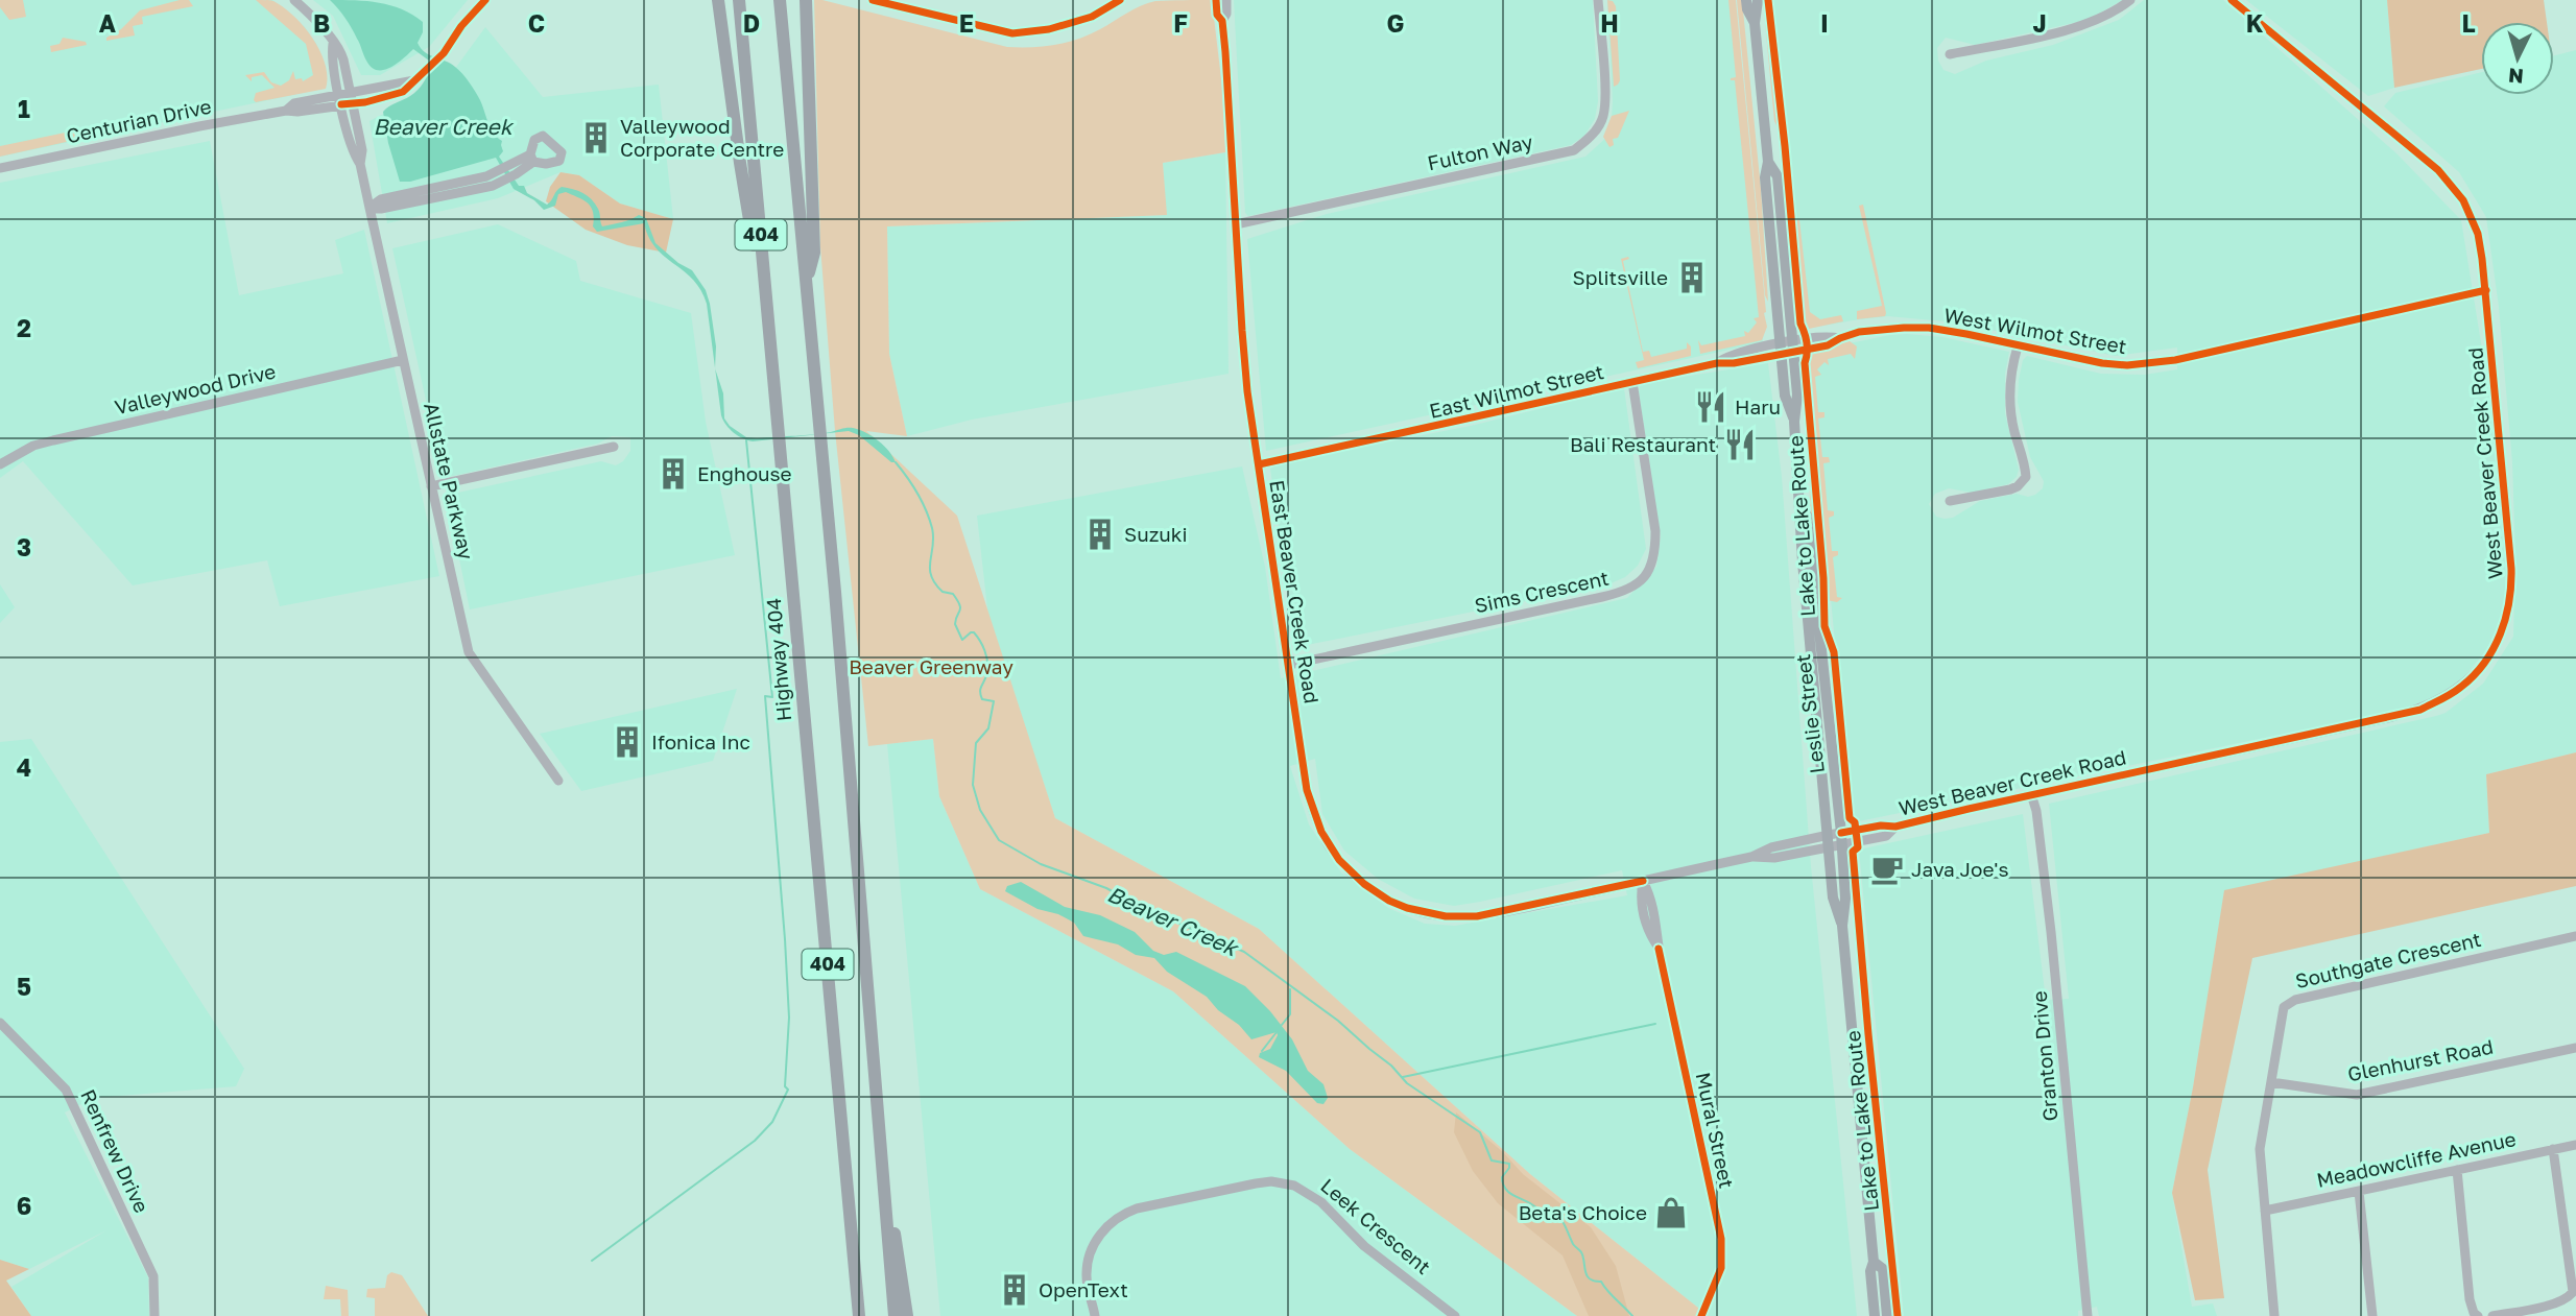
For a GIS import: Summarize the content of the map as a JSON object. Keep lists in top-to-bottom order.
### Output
{
  "streets": {
    "highway": ["404", "Highway 404"],
    "main road": ["Leslie Street"],
    "street": [
      "Centurian Drive",
      "Fulton Way",
      "West Wilmot Street",
      "Valleywood Drive",
      "East Wilmot Street",
      "West Beaver Creek Road",
      "Allstate Parkway",
      "East Beaver Creek Road",
      "Sims Crescent",
      "Southgate Crescent",
      "Granton Drive",
      "Glenhurst Road",
      "Mural Street",
      "Renfrew Drive",
      "Meadowcliffe Avenue",
      "Leek Crescent"
    ],
    "cycle path": ["Lake to Lake Route"]
  },
  "crossings": [
    ["Centurian Drive", "Allstate Parkway"],
    ["Fulton Way", "East Beaver Creek Road"],
    ["West Wilmot Street", "East Wilmot Street"],
    ["West Wilmot Street", "West Beaver Creek Road"],
    ["West Wilmot Street", "Leslie Street"],
    ["Valleywood Drive", "Allstate Parkway"],
    ["East Wilmot Street", "East Beaver Creek Road"],
    ["East Wilmot Street", "Sims Crescent"],
    ["East Wilmot Street", "Leslie Street"],
    ["West Beaver Creek Road", "East Beaver Creek Road"],
    ["West Beaver Creek Road", "Leslie Street"],
    ["West Beaver Creek Road", "Granton Drive"],
    ["East Beaver Creek Road", "Sims Crescent"],
    ["East Beaver Creek Road", "Leslie Street"],
    ["East Beaver Creek Road", "Mural Street"],
    ["Southgate Crescent", "Glenhurst Road"],
    ["Southgate Crescent", "Meadowcliffe Avenue"]
  ],
  "water": ["Beaver Creek"],
  "parks": ["Beaver Greenway"],
  "places": {
    "building": [
      "Valleywood Corporate Centre",
      "Splitsville",
      "Enghouse",
      "Suzuki",
      "Ifonica Inc",
      "OpenText"
    ],
    "restaurant": ["Haru", "Bali Restaurant"],
    "cafe": ["Java Joe's"],
    "shop": ["Beta's Choice"]
  },
  "north": "bottom",
  "grid": {
    "columns": [
      "A",
      "B",
      "C",
      "D",
      "E",
      "F",
      "G",
      "H",
      "I",
      "J",
      "K",
      "L"
    ],
    "rows": [
      "1",
      "2",
      "3",
      "4",
      "5",
      "6"
    ]
  }
}
